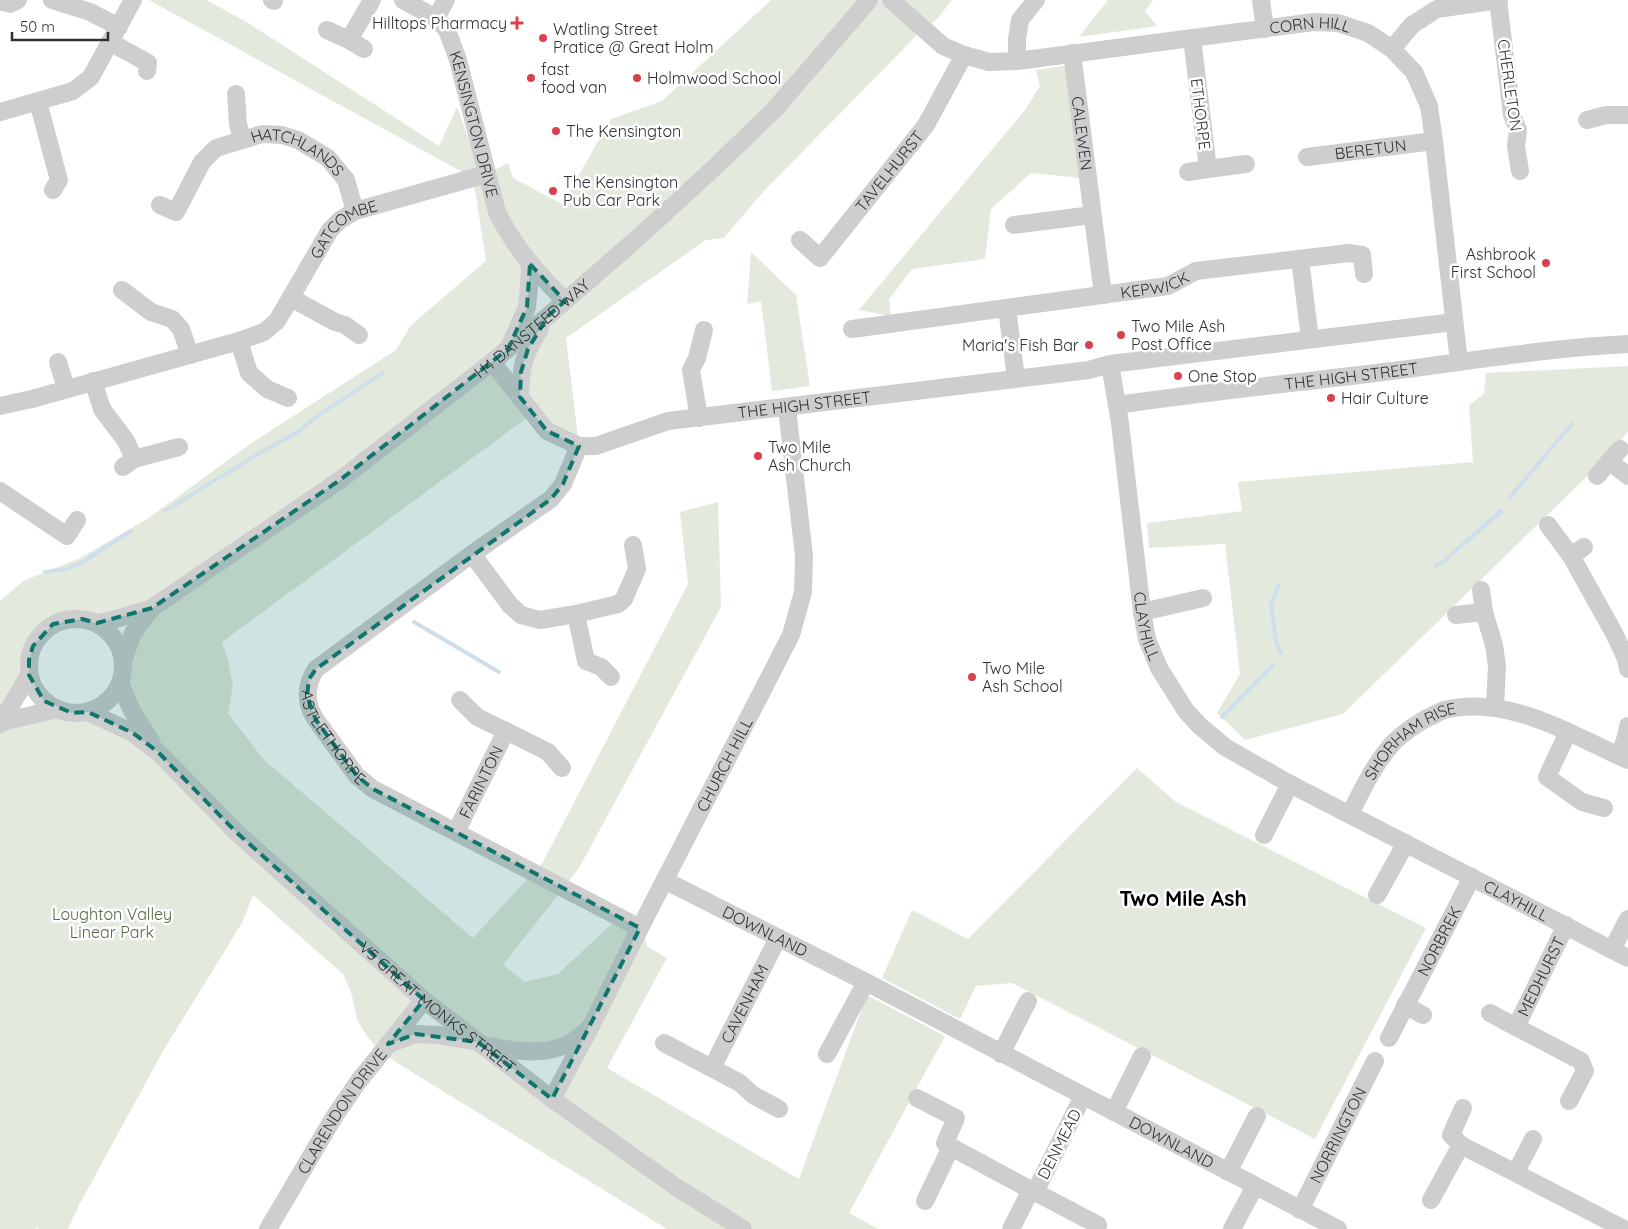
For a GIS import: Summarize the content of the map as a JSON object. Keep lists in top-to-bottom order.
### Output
{
  "streets": {
    "street": [
      "CORN HILL",
      "CHERLETON",
      "ETHORPE",
      "KENSINGTON DRIVE",
      "CALEWEN",
      "BERETUN",
      "HATCHLANDS",
      "TAVELHURST",
      "GATCOMBE",
      "KEPWICK",
      "H4 DANSTEED WAY",
      "THE HIGH STREET",
      "CLAYHILL",
      "ASTLETHORPE",
      "SHORHAM RISE",
      "CHURCH HILL",
      "FARINTON",
      "DOWNLAND",
      "NORBREK",
      "MEDHURST",
      "CAVENHAM",
      "V5 GREAT MONKS STREET",
      "CLARENDON DRIVE",
      "NORRINGTON",
      "DENMEAD"
    ]
  },
  "crossings": [
    ["CORN HILL", "ETHORPE"],
    ["CORN HILL", "CALEWEN"],
    ["CORN HILL", "BERETUN"],
    ["CORN HILL", "TAVELHURST"],
    ["CORN HILL", "THE HIGH STREET"],
    ["KENSINGTON DRIVE", "GATCOMBE"],
    ["KENSINGTON DRIVE", "H4 DANSTEED WAY"],
    ["CALEWEN", "KEPWICK"],
    ["HATCHLANDS", "GATCOMBE"],
    ["H4 DANSTEED WAY", "V5 GREAT MONKS STREET"],
    ["THE HIGH STREET", "CLAYHILL"],
    ["THE HIGH STREET", "ASTLETHORPE"],
    ["THE HIGH STREET", "CHURCH HILL"],
    ["CLAYHILL", "SHORHAM RISE"],
    ["CLAYHILL", "NORBREK"],
    ["CLAYHILL", "MEDHURST"],
    ["ASTLETHORPE", "CHURCH HILL"],
    ["ASTLETHORPE", "FARINTON"],
    ["CHURCH HILL", "DOWNLAND"],
    ["CHURCH HILL", "V5 GREAT MONKS STREET"],
    ["CHURCH HILL", "CLARENDON DRIVE"],
    ["DOWNLAND", "CAVENHAM"],
    ["DOWNLAND", "NORRINGTON"],
    ["DOWNLAND", "DENMEAD"],
    ["V5 GREAT MONKS STREET", "CLARENDON DRIVE"]
  ],
  "districts": ["Two Mile Ash"],
  "parks": ["Loughton Valley Linear Park"],
  "places": {
    "health": ["Hilltops Pharmacy"],
    "other": [
      "Watling Street Pratice @ Great Holm",
      "fast food van",
      "Holmwood School",
      "The Kensington",
      "The Kensington Pub Car Park",
      "Ashbrook First School",
      "Two Mile Ash Post Office",
      "Maria's Fish Bar",
      "One Stop",
      "Hair Culture",
      "Two Mile Ash Church",
      "Two Mile Ash School"
    ]
  },
  "scale_bar": "50 m"
}
